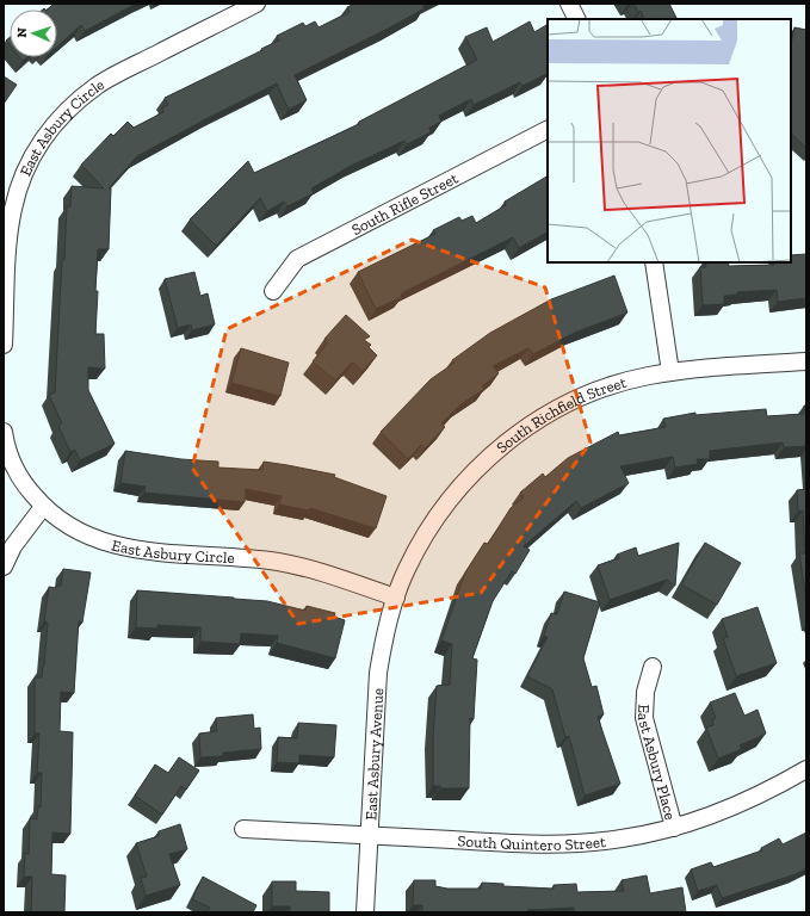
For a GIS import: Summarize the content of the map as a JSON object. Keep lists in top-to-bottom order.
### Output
{
  "streets": {
    "street": [
      "East Asbury Circle",
      "South Rifle Street",
      "South Richfield Street",
      "East Asbury Avenue",
      "East Asbury Place",
      "South Quintero Street"
    ]
  },
  "crossings": [
    ["East Asbury Circle", "South Richfield Street"],
    ["East Asbury Circle", "East Asbury Avenue"],
    ["South Richfield Street", "East Asbury Avenue"],
    ["East Asbury Avenue", "South Quintero Street"],
    ["East Asbury Place", "South Quintero Street"]
  ],
  "north": "left"
}
